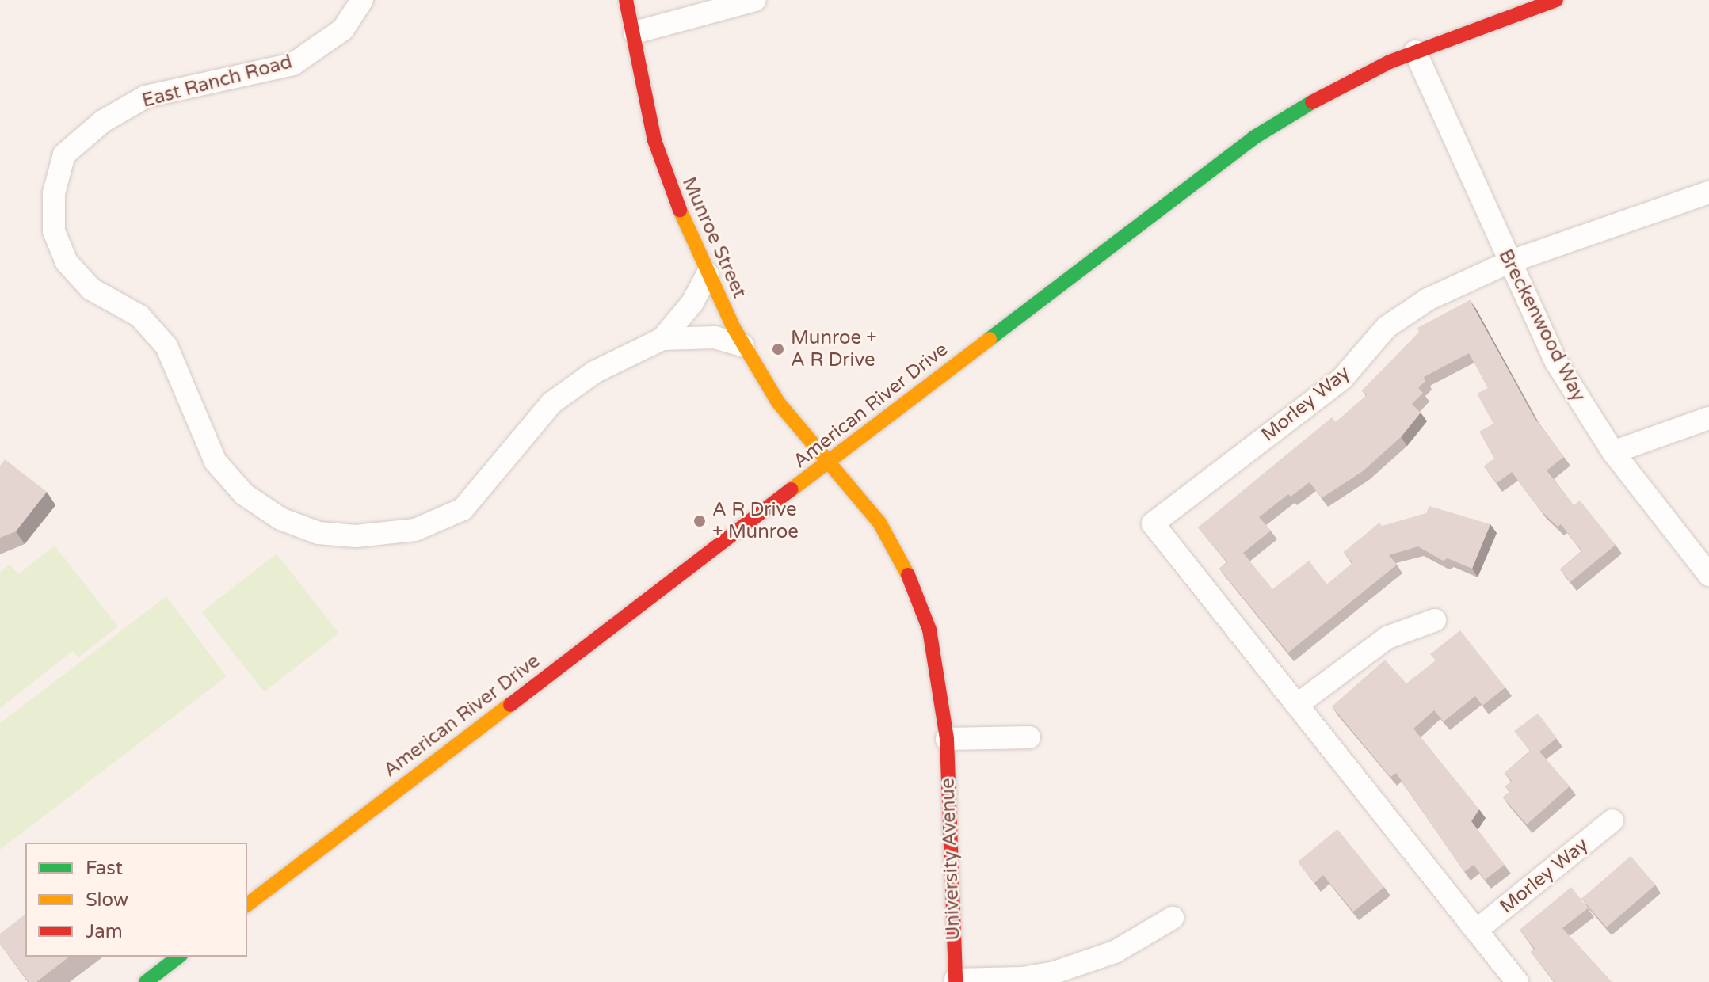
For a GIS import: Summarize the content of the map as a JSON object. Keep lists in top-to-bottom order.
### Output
{
  "streets": {
    "street": [
      "East Ranch Road",
      "Munroe Street",
      "Breckenwood Way",
      "Morley Way",
      "American River Drive",
      "University Avenue"
    ]
  },
  "crossings": [
    ["East Ranch Road", "Munroe Street"],
    ["Munroe Street", "American River Drive"],
    ["Munroe Street", "University Avenue"],
    ["Breckenwood Way", "Morley Way"],
    ["Breckenwood Way", "American River Drive"],
    ["American River Drive", "University Avenue"]
  ],
  "places": ["Munroe + A R Drive", "A R Drive + Munroe"],
  "legend": ["Fast", "Slow", "Jam"]
}
